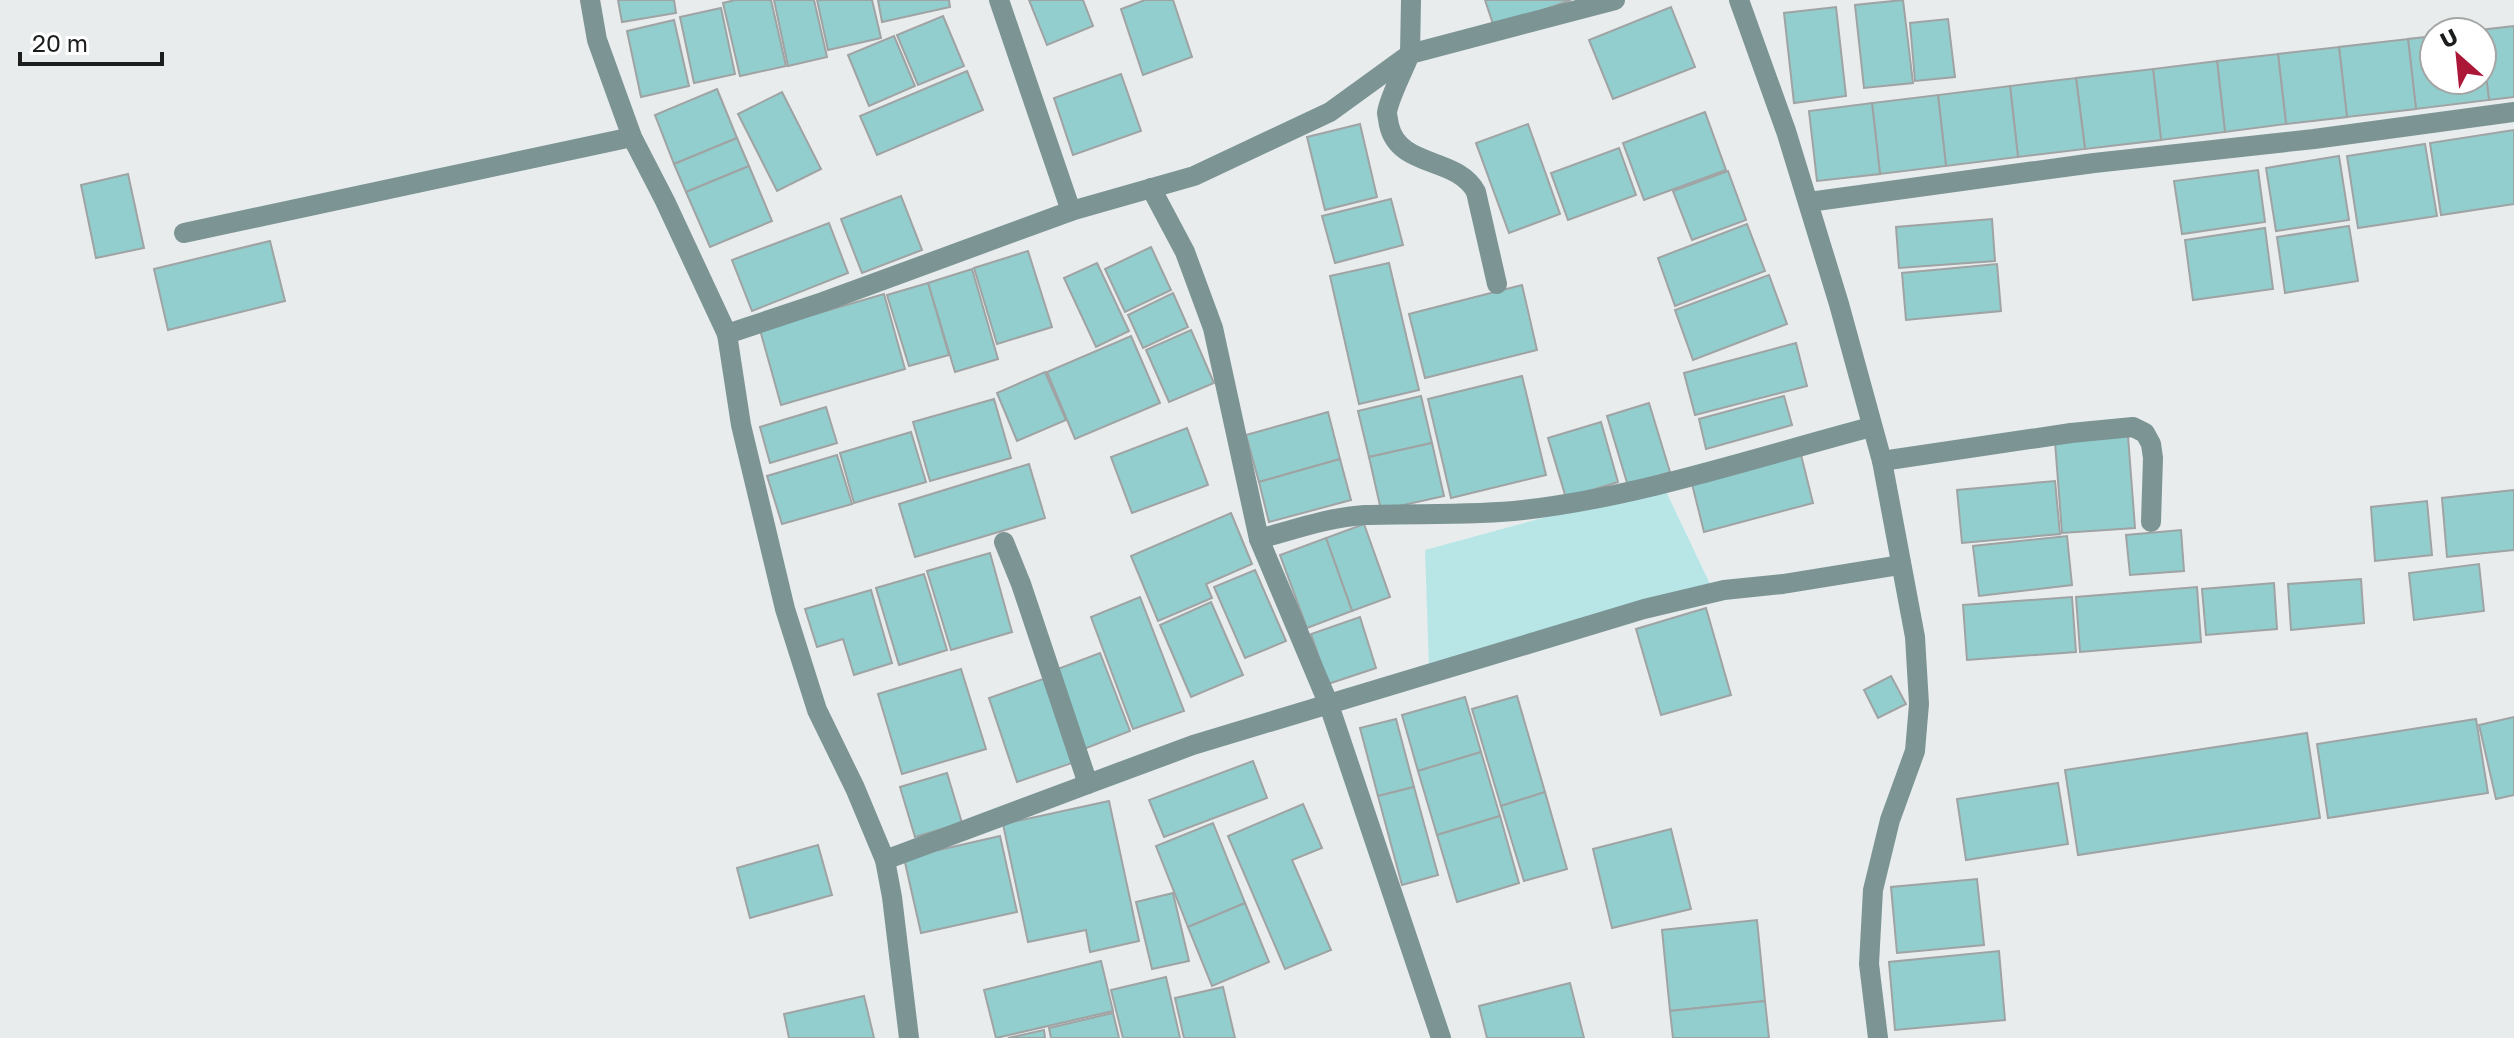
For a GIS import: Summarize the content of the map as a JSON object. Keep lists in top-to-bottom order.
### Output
{
  "scale_bar": "20 m",
  "north": "top left"
}
